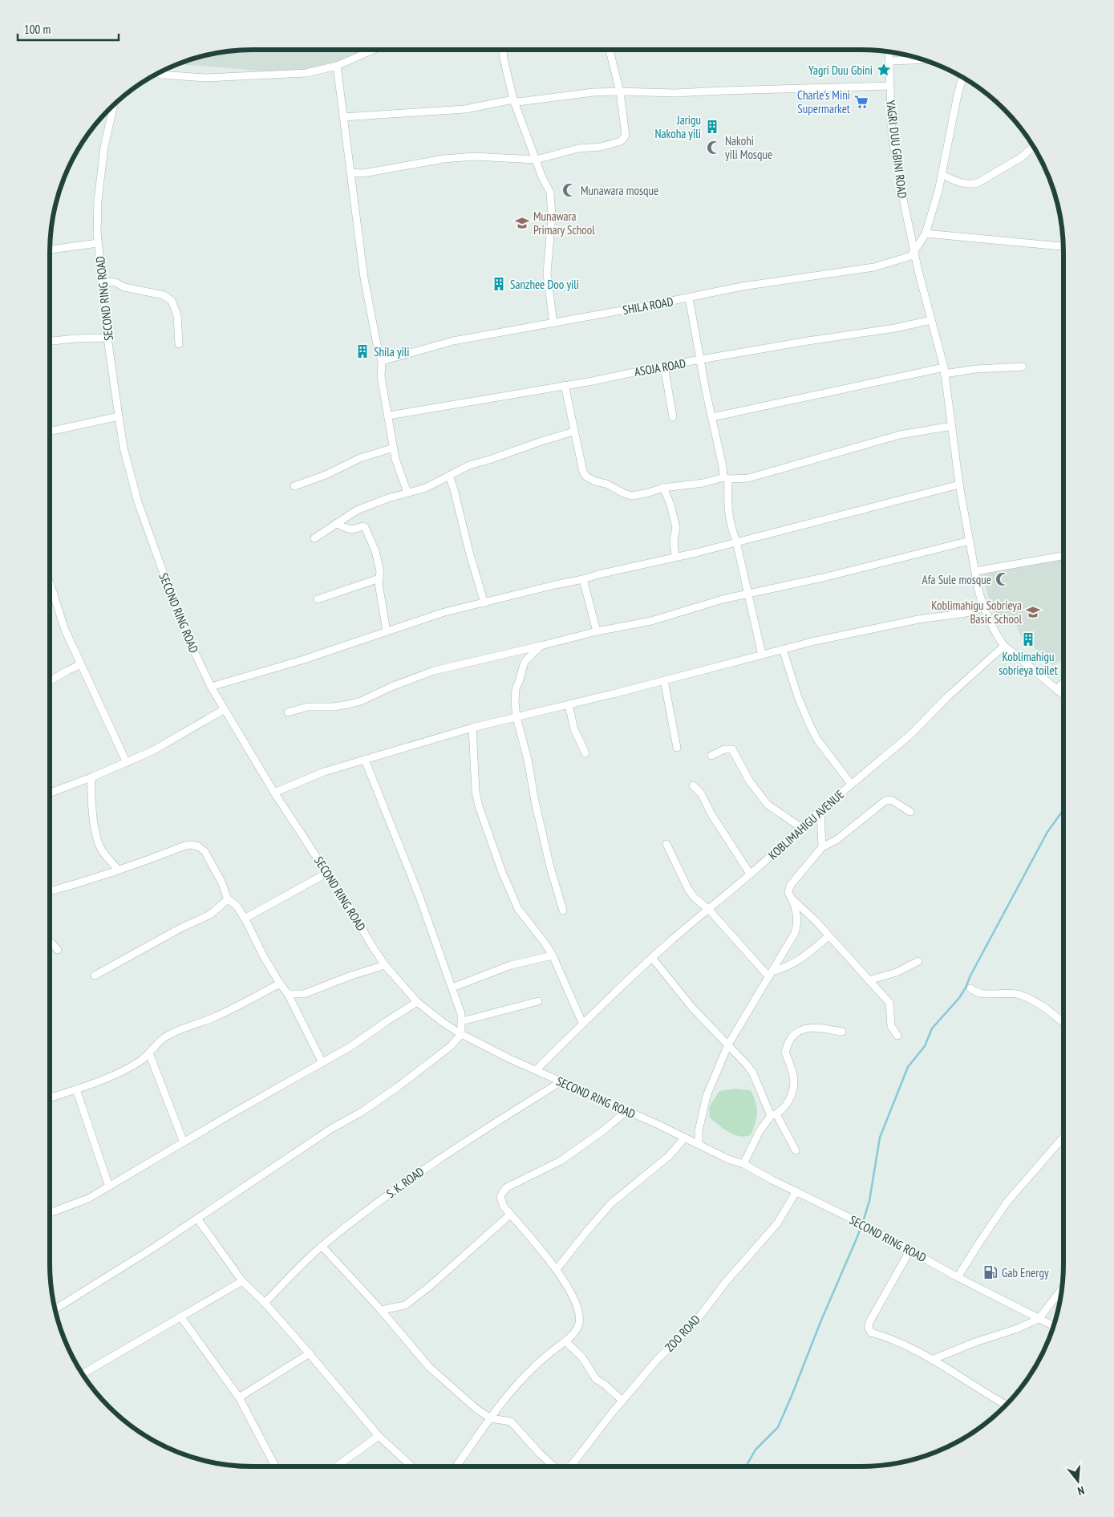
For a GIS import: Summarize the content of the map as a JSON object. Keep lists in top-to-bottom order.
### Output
{
  "streets": {
    "street": [
      "YAGRI DUU GBINI ROAD",
      "SECOND RING ROAD",
      "SHILA ROAD",
      "ASOJA ROAD",
      "KOBLIMAHIGU AVENUE",
      "S. K. ROAD",
      "ZOO ROAD"
    ]
  },
  "crossings": [
    ["YAGRI DUU GBINI ROAD", "SHILA ROAD"],
    ["YAGRI DUU GBINI ROAD", "ASOJA ROAD"],
    ["YAGRI DUU GBINI ROAD", "KOBLIMAHIGU AVENUE"],
    ["SECOND RING ROAD", "KOBLIMAHIGU AVENUE"],
    ["SECOND RING ROAD", "S. K. ROAD"],
    ["SECOND RING ROAD", "ZOO ROAD"]
  ],
  "places": {
    "place": ["Yagri Duu Gbini"],
    "supermarket": ["Charle's Mini Supermarket"],
    "building": [
      "Jarigu Nakoha yili",
      "Sanzhee Doo yili",
      "Shila yili",
      "Koblimahigu sobrieya toilet"
    ],
    "mosque": ["Nakohi yili Mosque", "Munawara mosque", "Afa Sule mosque"],
    "school or university": ["Munawara Primary School", "Koblimahigu Sobrieya Basic School"],
    "fuel station": ["Gab Energy"]
  },
  "scale_bar": "100 m",
  "north": "bottom"
}
